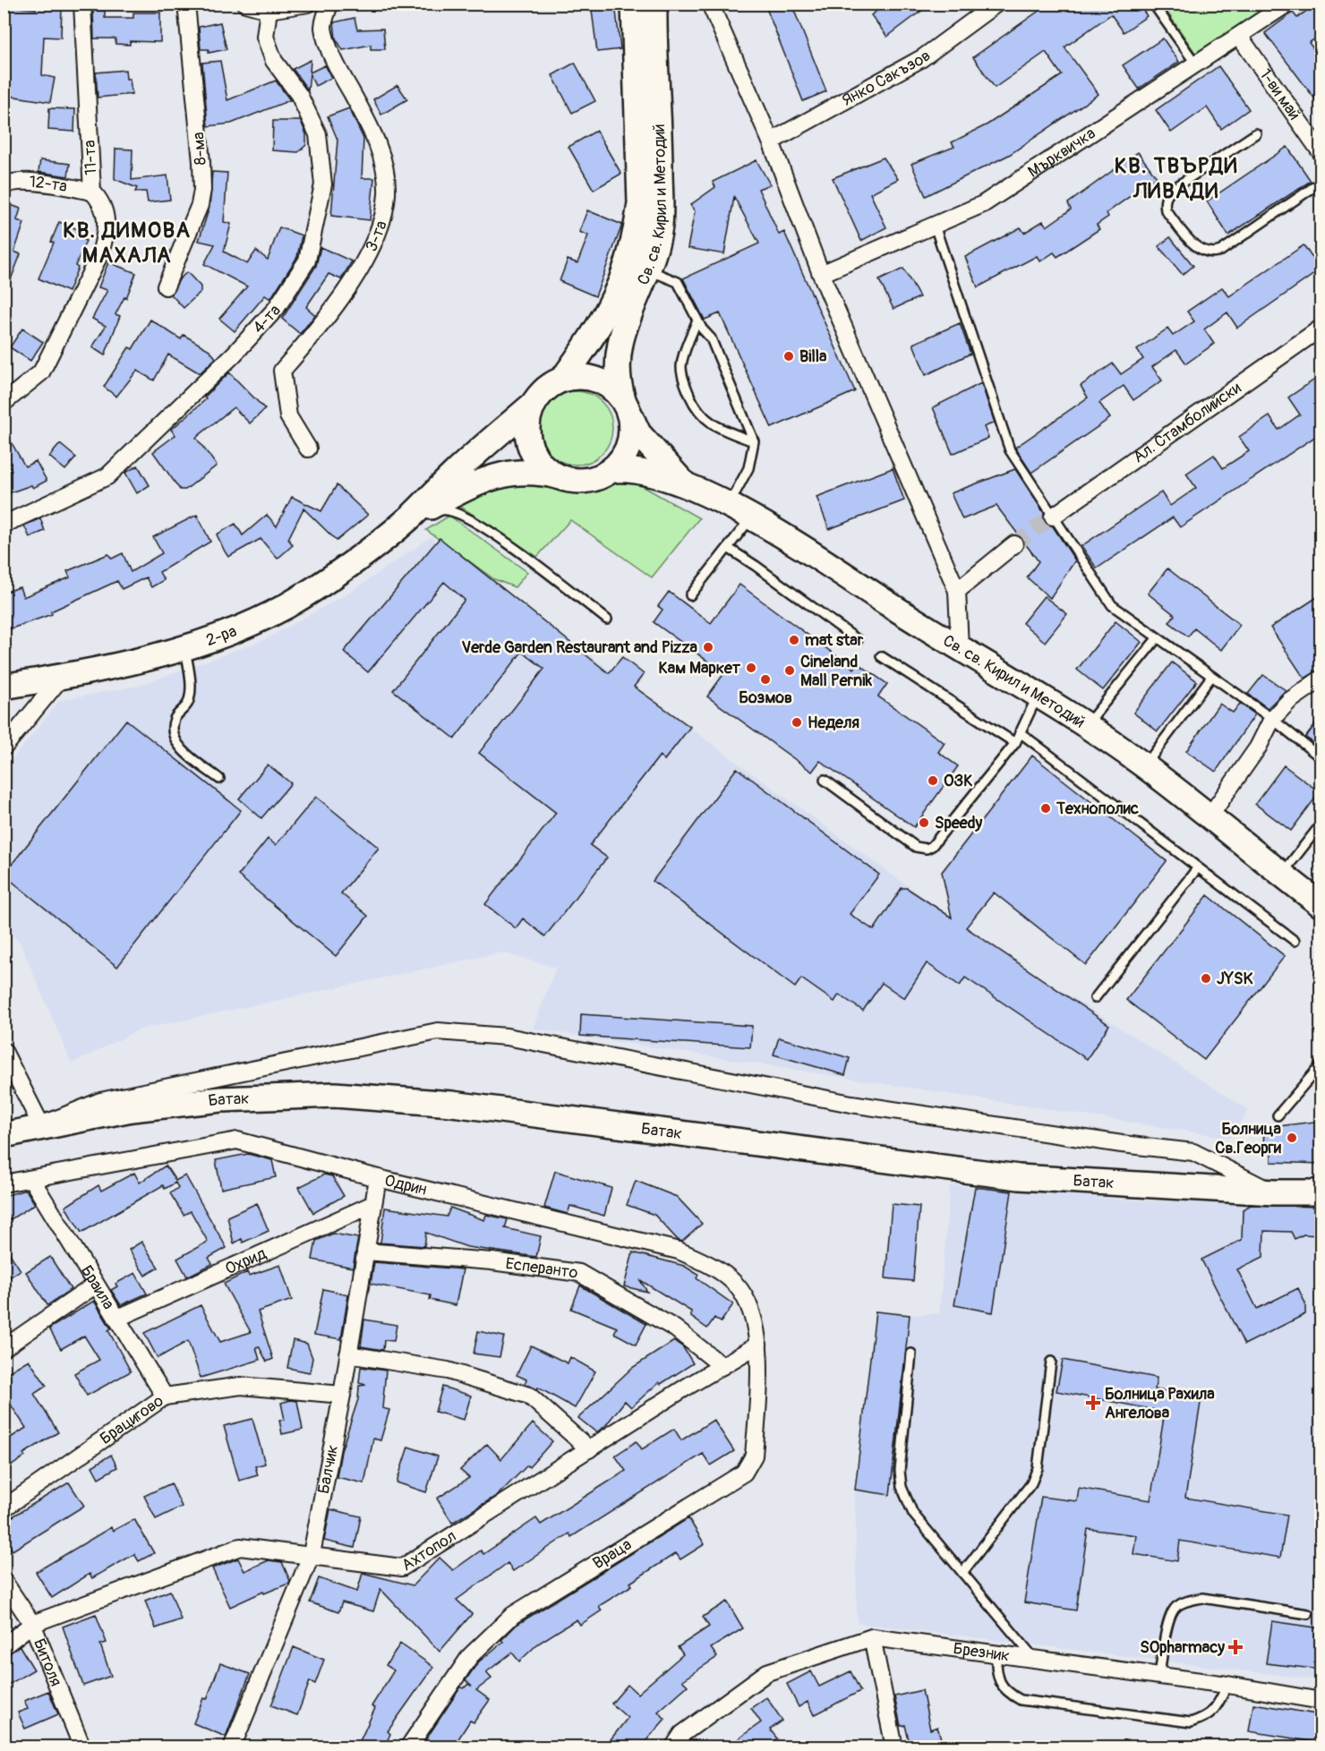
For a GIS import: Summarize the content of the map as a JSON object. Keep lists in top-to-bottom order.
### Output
{
  "streets": {
    "main road": ["Св. св. Кирил и Методий", "2-ра", "Батак"],
    "street": [
      "Янко Сакъзов",
      "1-ви май",
      "8-ма",
      "Мърквичка",
      "11-та",
      "12-та",
      "3-та",
      "4-та",
      "Ал. Стамболийски",
      "Одрин",
      "Охрид",
      "Есперанто",
      "Браила",
      "Брацигово",
      "Балчик",
      "Ахтопол",
      "Враца",
      "Брезник",
      "Битоля"
    ]
  },
  "crossings": [
    ["1-ви май", "Мърквичка"],
    ["11-та", "12-та"],
    ["Св. св. Кирил и Методий", "2-ра"],
    ["Одрин", "Браила"],
    ["Одрин", "Балчик"],
    ["Одрин", "Ахтопол"],
    ["Одрин", "Враца"],
    ["Охрид", "Браила"],
    ["Охрид", "Балчик"],
    ["Есперанто", "Балчик"],
    ["Есперанто", "Ахтопол"],
    ["Браила", "Брацигово"],
    ["Брацигово", "Балчик"],
    ["Балчик", "Ахтопол"],
    ["Ахтопол", "Враца"],
    ["Ахтопол", "Битоля"]
  ],
  "districts": ["КВ. ТВЪРДИ ЛИВАДИ", "КВ. ДИМОВА МАХАЛА"],
  "places": {
    "other": [
      "Billa",
      "mat star",
      "Verde Garden Restaurant and Pizza",
      "Кам Маркет",
      "Cineland Mall Pernik",
      "Бозмов",
      "Неделя",
      "ОЗК",
      "Технополис",
      "Speedy",
      "JYSK",
      "Болница Св.Георги"
    ],
    "health": ["Болница Рахила Ангелова", "SOpharmacy"]
  }
}
